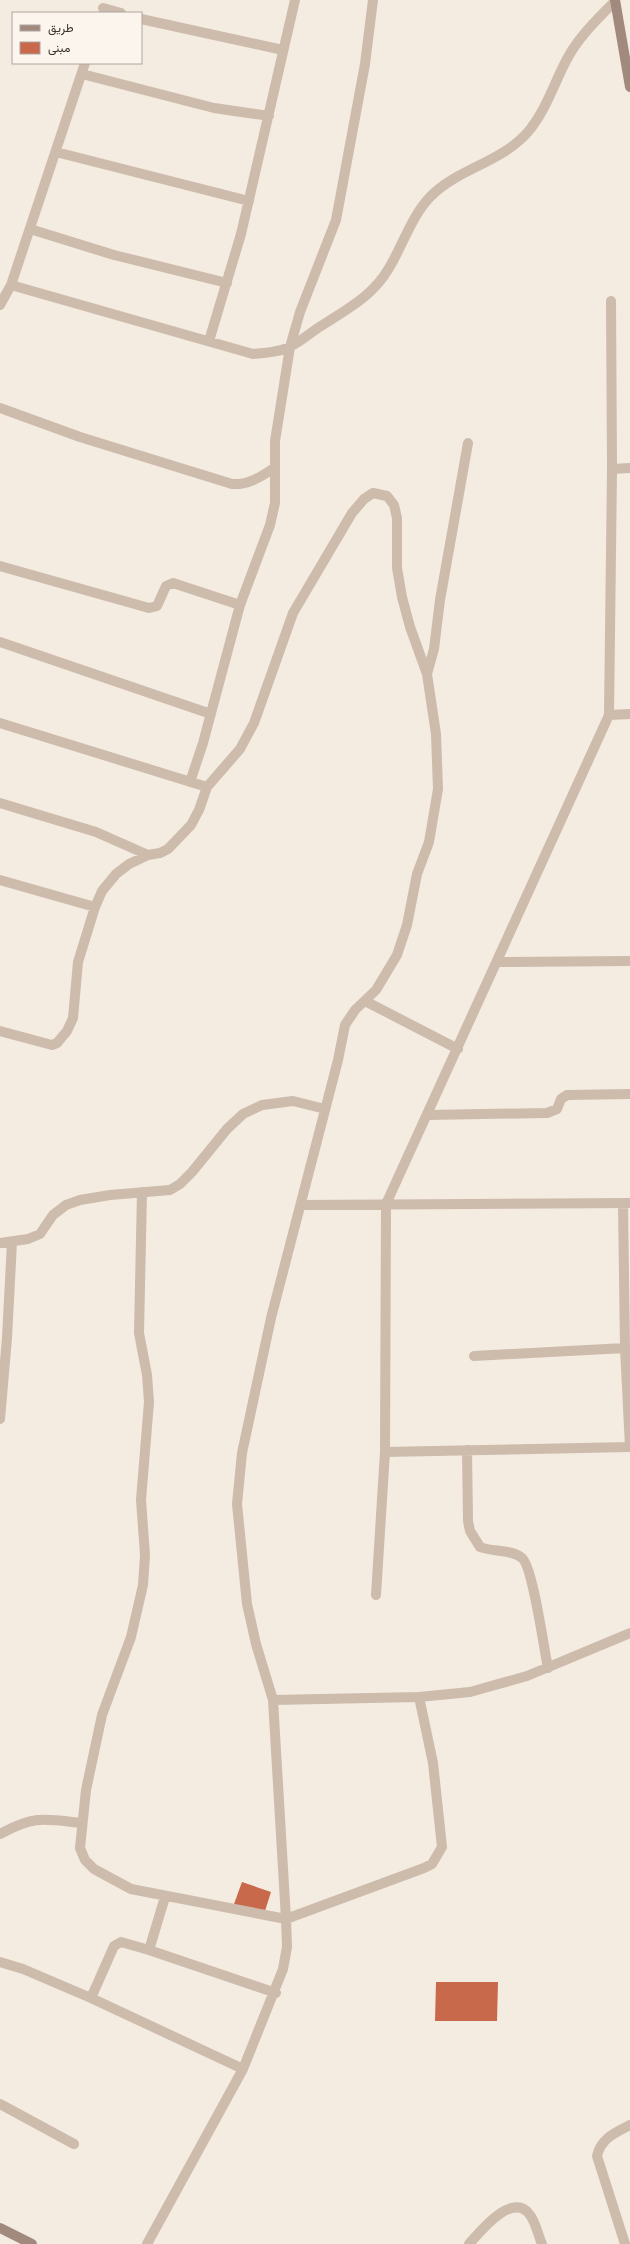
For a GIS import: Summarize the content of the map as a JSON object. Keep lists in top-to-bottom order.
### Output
{
  "legend": ["طريق", "مبنى"]
}
